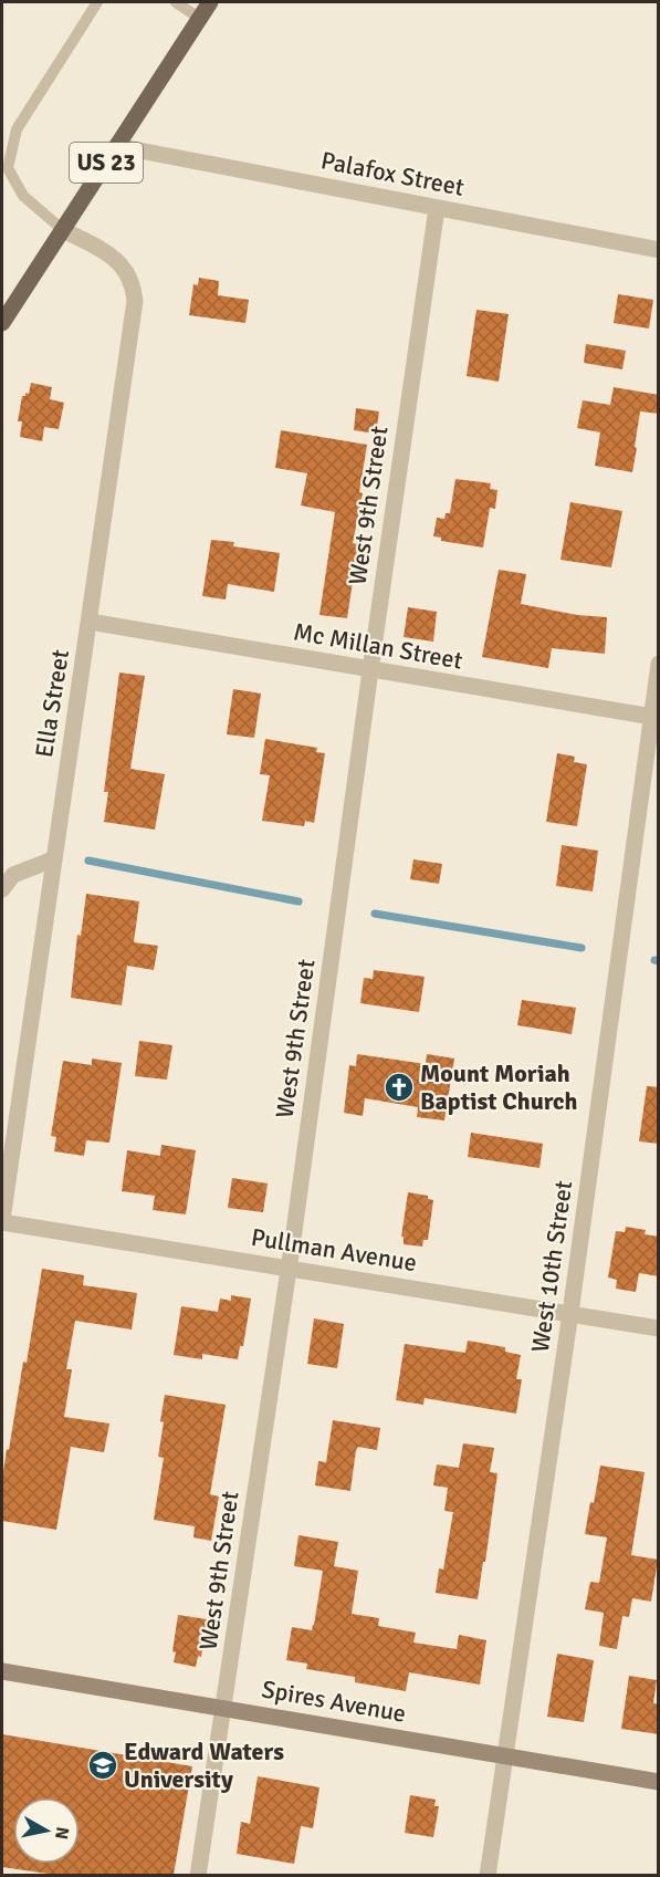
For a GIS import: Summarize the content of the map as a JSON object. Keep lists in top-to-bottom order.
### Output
{
  "streets": {
    "main road": ["US 23", "Spires Avenue"],
    "street": [
      "Palafox Street",
      "West 9th Street",
      "Mc Millan Street",
      "Ella Street",
      "Pullman Avenue",
      "West 10th Street"
    ]
  },
  "crossings": [
    ["US 23", "Palafox Street"],
    ["US 23", "Ella Street"],
    ["Palafox Street", "West 9th Street"],
    ["West 9th Street", "Mc Millan Street"],
    ["West 9th Street", "Pullman Avenue"],
    ["West 9th Street", "Spires Avenue"],
    ["Mc Millan Street", "Ella Street"],
    ["Mc Millan Street", "West 10th Street"],
    ["Ella Street", "Pullman Avenue"],
    ["Pullman Avenue", "West 10th Street"],
    ["West 10th Street", "Spires Avenue"]
  ],
  "places": {
    "church": ["Mount Moriah Baptist Church"],
    "school or university": ["Edward Waters University"]
  },
  "north": "right"
}
